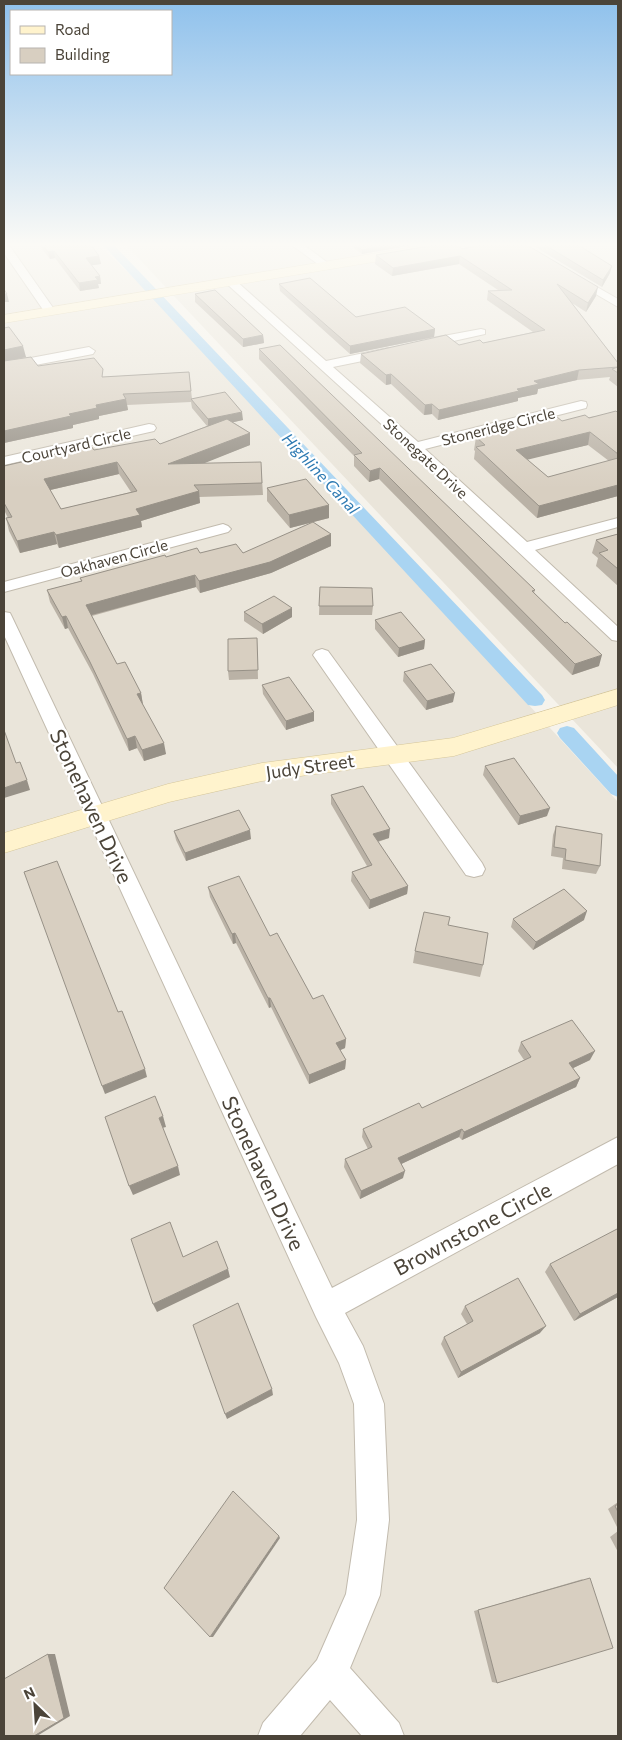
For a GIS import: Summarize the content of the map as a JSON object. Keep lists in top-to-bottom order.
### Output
{
  "streets": {
    "main road": ["Judy Street"],
    "street": [
      "Stoneridge Circle",
      "Courtyard Circle",
      "Stonegate Drive",
      "Oakhaven Circle",
      "Stonehaven Drive",
      "Brownstone Circle"
    ]
  },
  "crossings": [
    ["Stoneridge Circle", "Stonegate Drive"],
    ["Judy Street", "Stonehaven Drive"],
    ["Stonehaven Drive", "Brownstone Circle"]
  ],
  "water": ["Highline Canal"],
  "legend": ["Road", "Building"],
  "north": "top left"
}
